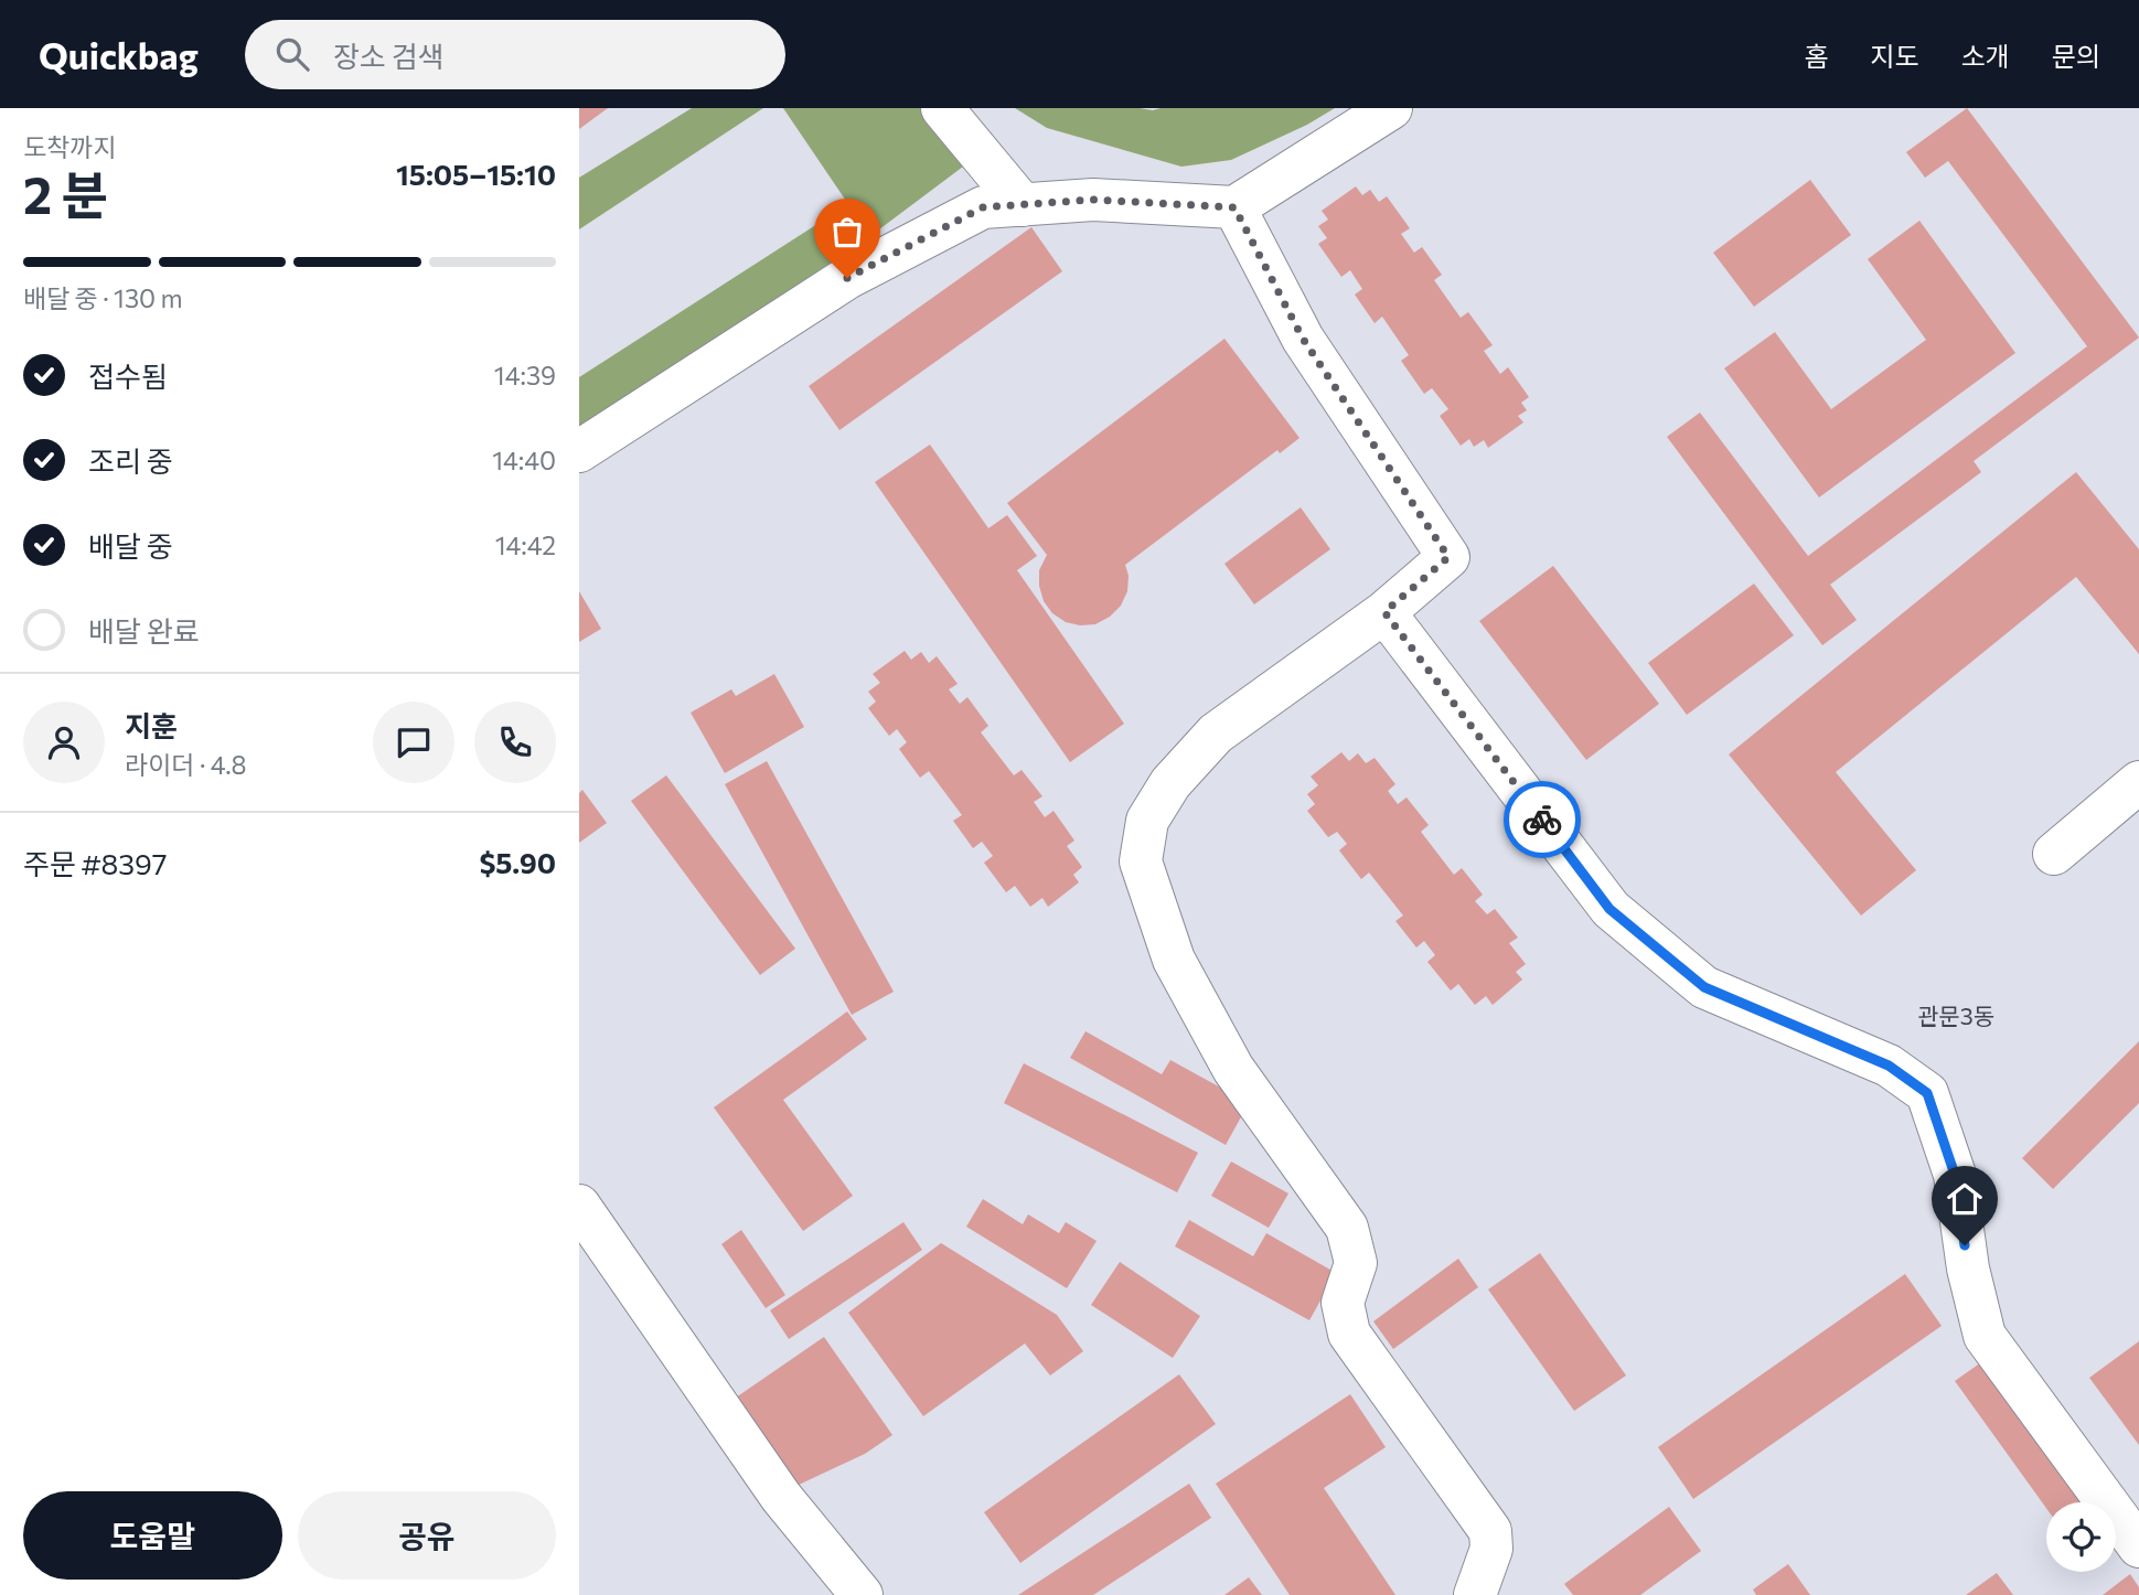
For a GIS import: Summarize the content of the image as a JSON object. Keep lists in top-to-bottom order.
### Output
{
  "districts": ["관문3동"],
  "page": {
    "header": "Quickbag",
    "search": "장소 검색",
    "nav": [
      "홈",
      "지도",
      "소개",
      "문의"
    ],
    "heading": ["2 분", "도착까지", "15:05–15:10"],
    "panel": [
      "지훈",
      "라이더 · 4.8",
      "주문 #8397",
      "$5.90"
    ],
    "bar": "배달 중 · 130 m",
    "list": [
      ["접수됨", "14:39"],
      ["조리 중", "14:40"],
      ["배달 중", "14:42"],
      "배달 완료"
    ],
    "buttons": ["도움말", "공유"]
  }
}
